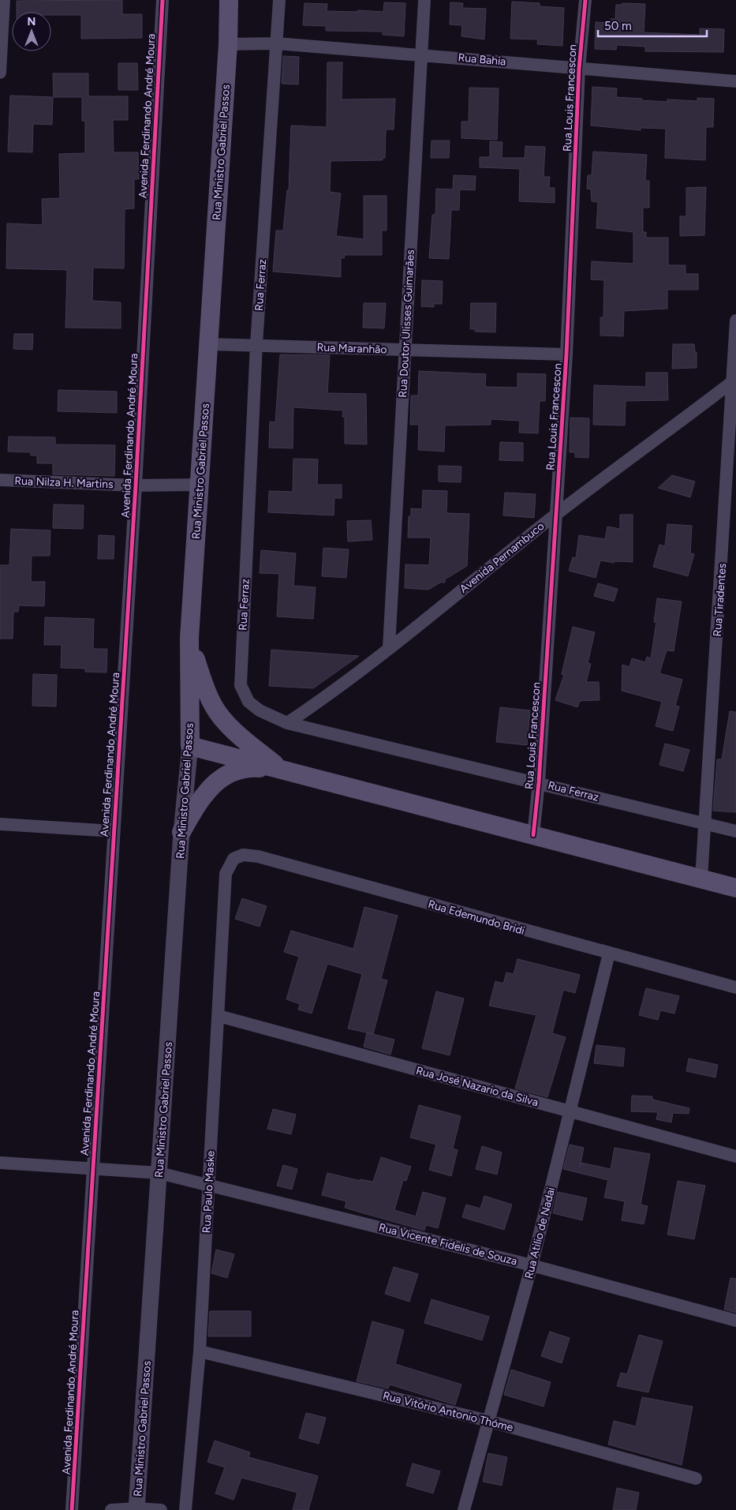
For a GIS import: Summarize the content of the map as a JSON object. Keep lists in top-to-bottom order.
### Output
{
  "streets": {
    "main road": ["Rua Ministro Gabriel Passos"],
    "street": [
      "Rua Bahia",
      "Rua Louis Francescon",
      "Avenida Ferdinando André Moura",
      "Rua Ferraz",
      "Rua Doutor Ulisses Guimarães",
      "Rua Maranhão",
      "Rua Nilza H. Martins",
      "Avenida Pernambuco",
      "Rua Tiradentes",
      "Rua Edemundo Bridi",
      "Rua José Nazario da Silva",
      "Rua Paulo Maske",
      "Rua Atilio de Nadai",
      "Rua Vicente Fidelis de Souza",
      "Rua Vitório Antonio Thóme"
    ]
  },
  "crossings": [
    ["Rua Bahia", "Rua Louis Francescon"],
    ["Rua Bahia", "Rua Ministro Gabriel Passos"],
    ["Rua Bahia", "Rua Ferraz"],
    ["Rua Bahia", "Rua Doutor Ulisses Guimarães"],
    ["Rua Louis Francescon", "Rua Ferraz"],
    ["Rua Louis Francescon", "Rua Maranhão"],
    ["Rua Louis Francescon", "Avenida Pernambuco"],
    ["Avenida Ferdinando André Moura", "Rua Nilza H. Martins"],
    ["Avenida Ferdinando André Moura", "Rua Vicente Fidelis de Souza"],
    ["Rua Ministro Gabriel Passos", "Rua Maranhão"],
    ["Rua Ministro Gabriel Passos", "Rua Nilza H. Martins"],
    ["Rua Ministro Gabriel Passos", "Rua Vicente Fidelis de Souza"],
    ["Rua Ferraz", "Rua Maranhão"],
    ["Rua Ferraz", "Avenida Pernambuco"],
    ["Rua Ferraz", "Rua Tiradentes"],
    ["Rua Doutor Ulisses Guimarães", "Rua Maranhão"],
    ["Rua Doutor Ulisses Guimarães", "Avenida Pernambuco"],
    ["Avenida Pernambuco", "Rua Tiradentes"],
    ["Rua Edemundo Bridi", "Rua Paulo Maske"],
    ["Rua Edemundo Bridi", "Rua Atilio de Nadai"],
    ["Rua José Nazario da Silva", "Rua Paulo Maske"],
    ["Rua José Nazario da Silva", "Rua Atilio de Nadai"],
    ["Rua Paulo Maske", "Rua Vicente Fidelis de Souza"],
    ["Rua Paulo Maske", "Rua Vitório Antonio Thóme"],
    ["Rua Atilio de Nadai", "Rua Vicente Fidelis de Souza"],
    ["Rua Atilio de Nadai", "Rua Vitório Antonio Thóme"]
  ],
  "scale_bar": "50 m",
  "north": "top"
}
